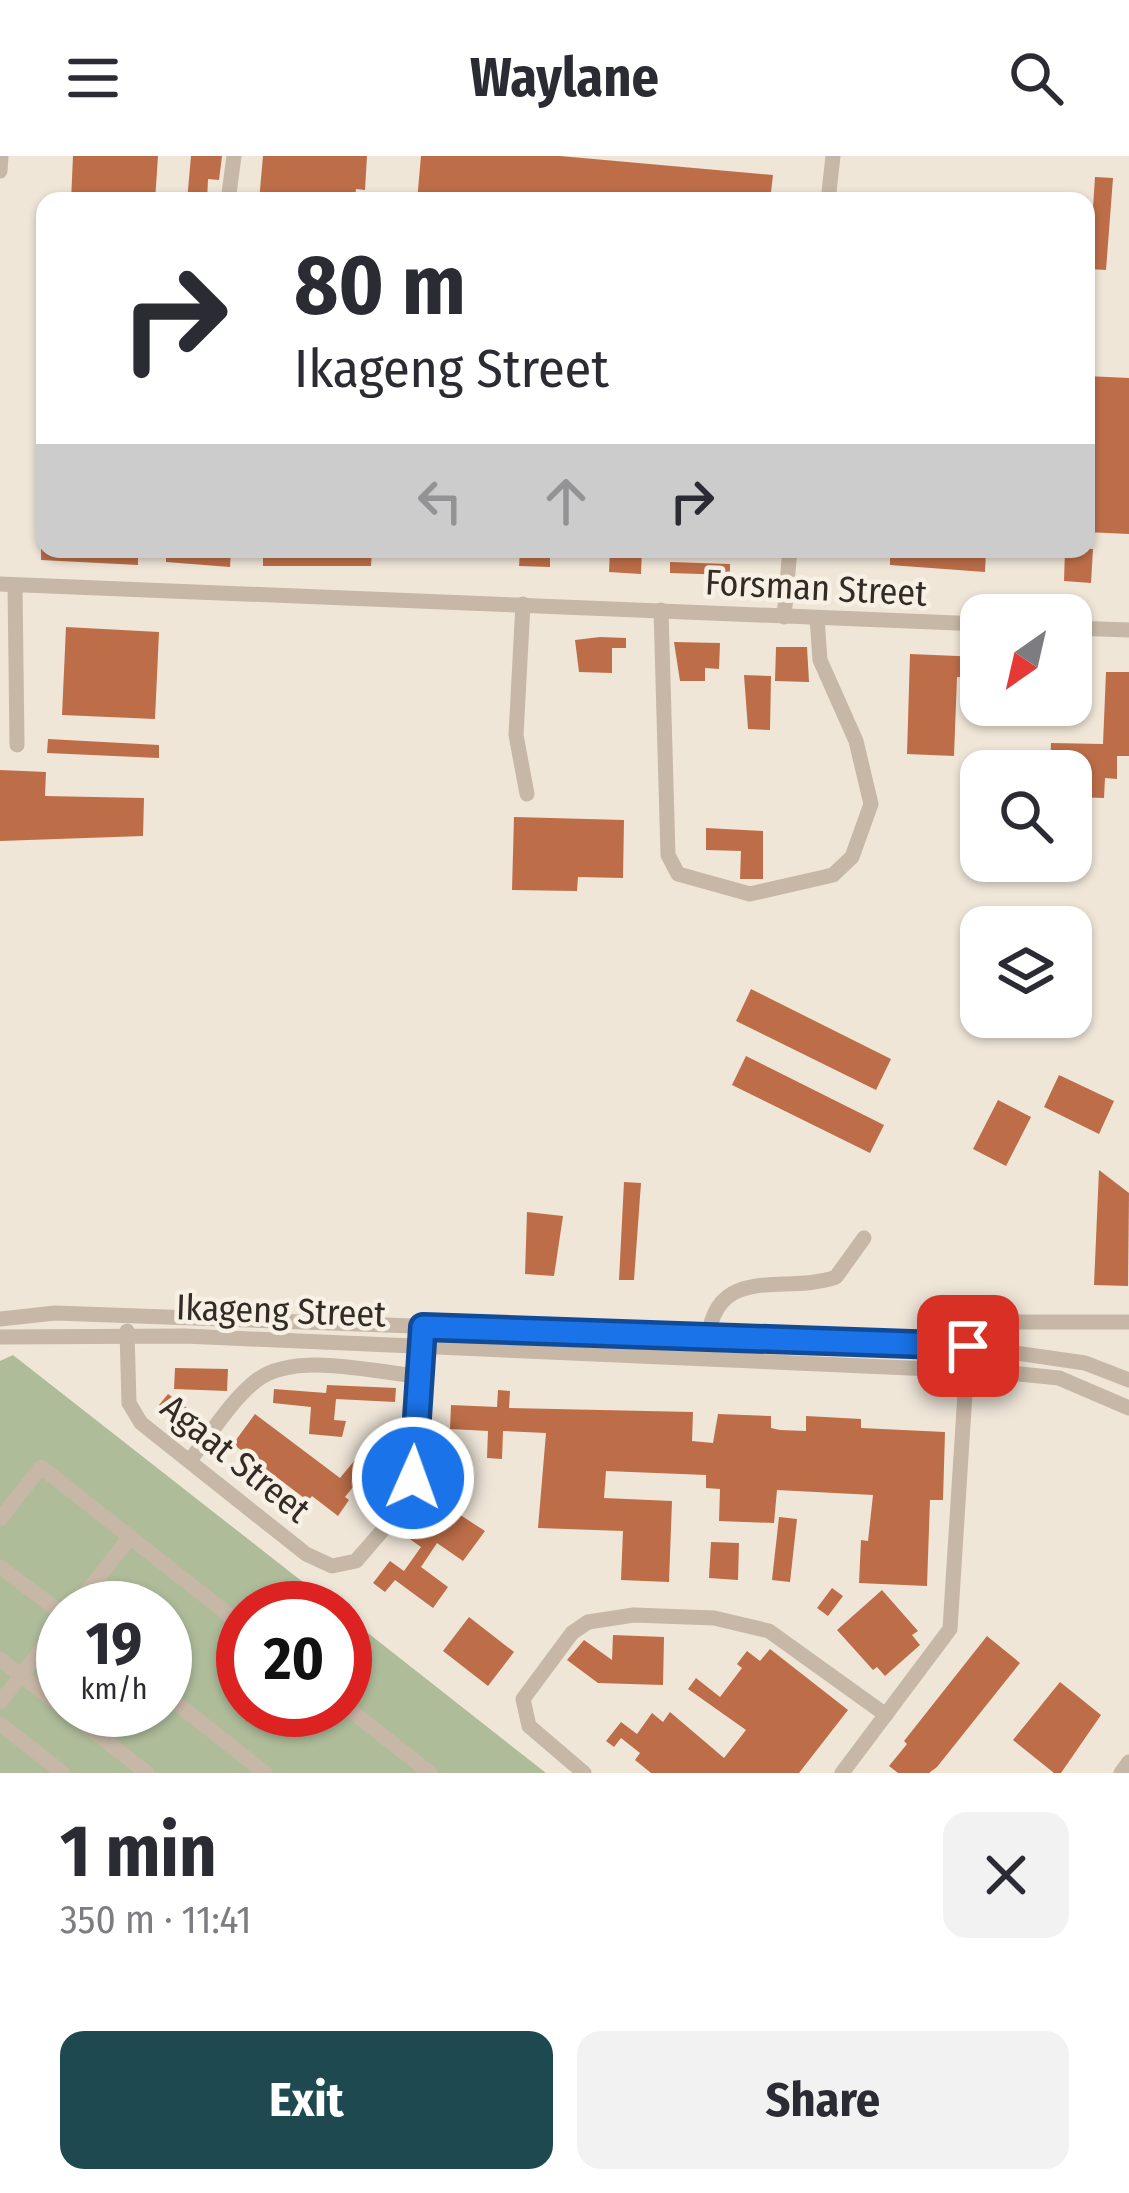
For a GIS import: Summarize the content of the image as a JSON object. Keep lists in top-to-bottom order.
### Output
{
  "streets": {
    "street": ["Forsman Street", "Ikageng Street", "Agaat Street"]
  },
  "crossings": [
    ["Ikageng Street", "Agaat Street"]
  ],
  "north": "bottom left",
  "page": {
    "header": "Waylane",
    "turn": ["80 m", "Ikageng Street"],
    "speed": "19 km/h",
    "limit": "20",
    "heading": ["1 min", "350 m · 11:41"],
    "buttons": ["Exit", "Share"]
  }
}
